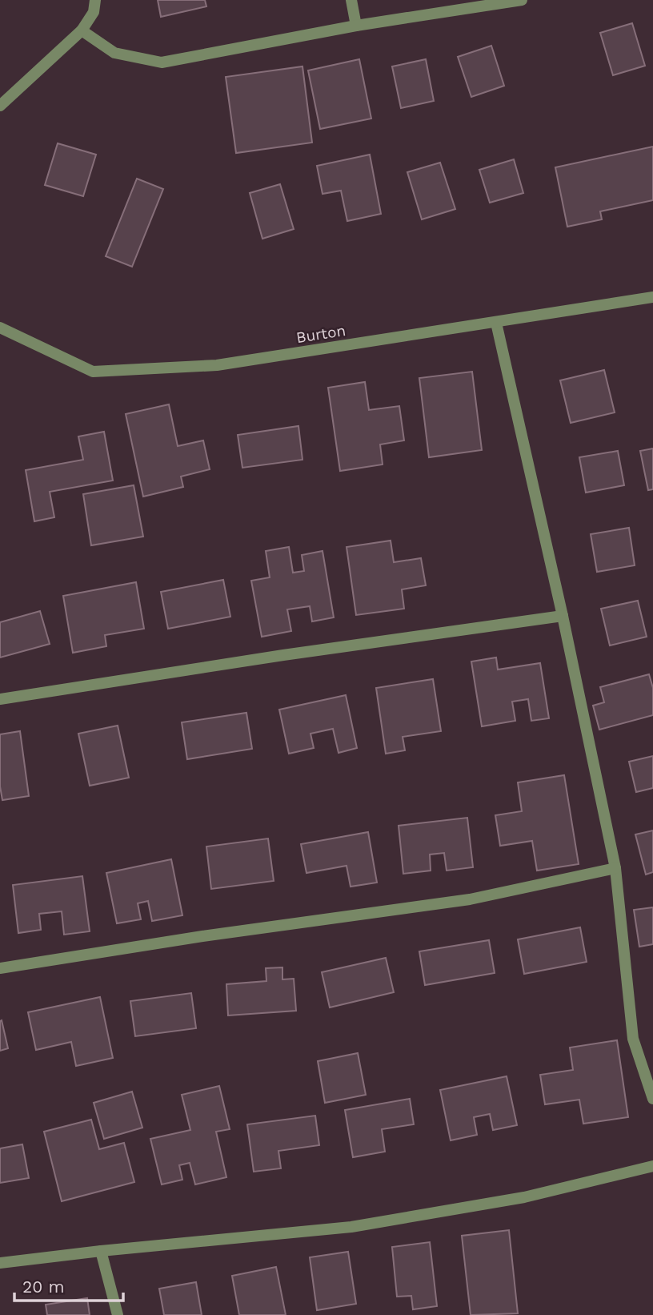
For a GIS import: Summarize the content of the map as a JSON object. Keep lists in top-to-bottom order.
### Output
{
  "streets": {
    "street": ["Burton"]
  },
  "scale_bar": "20 m"
}
